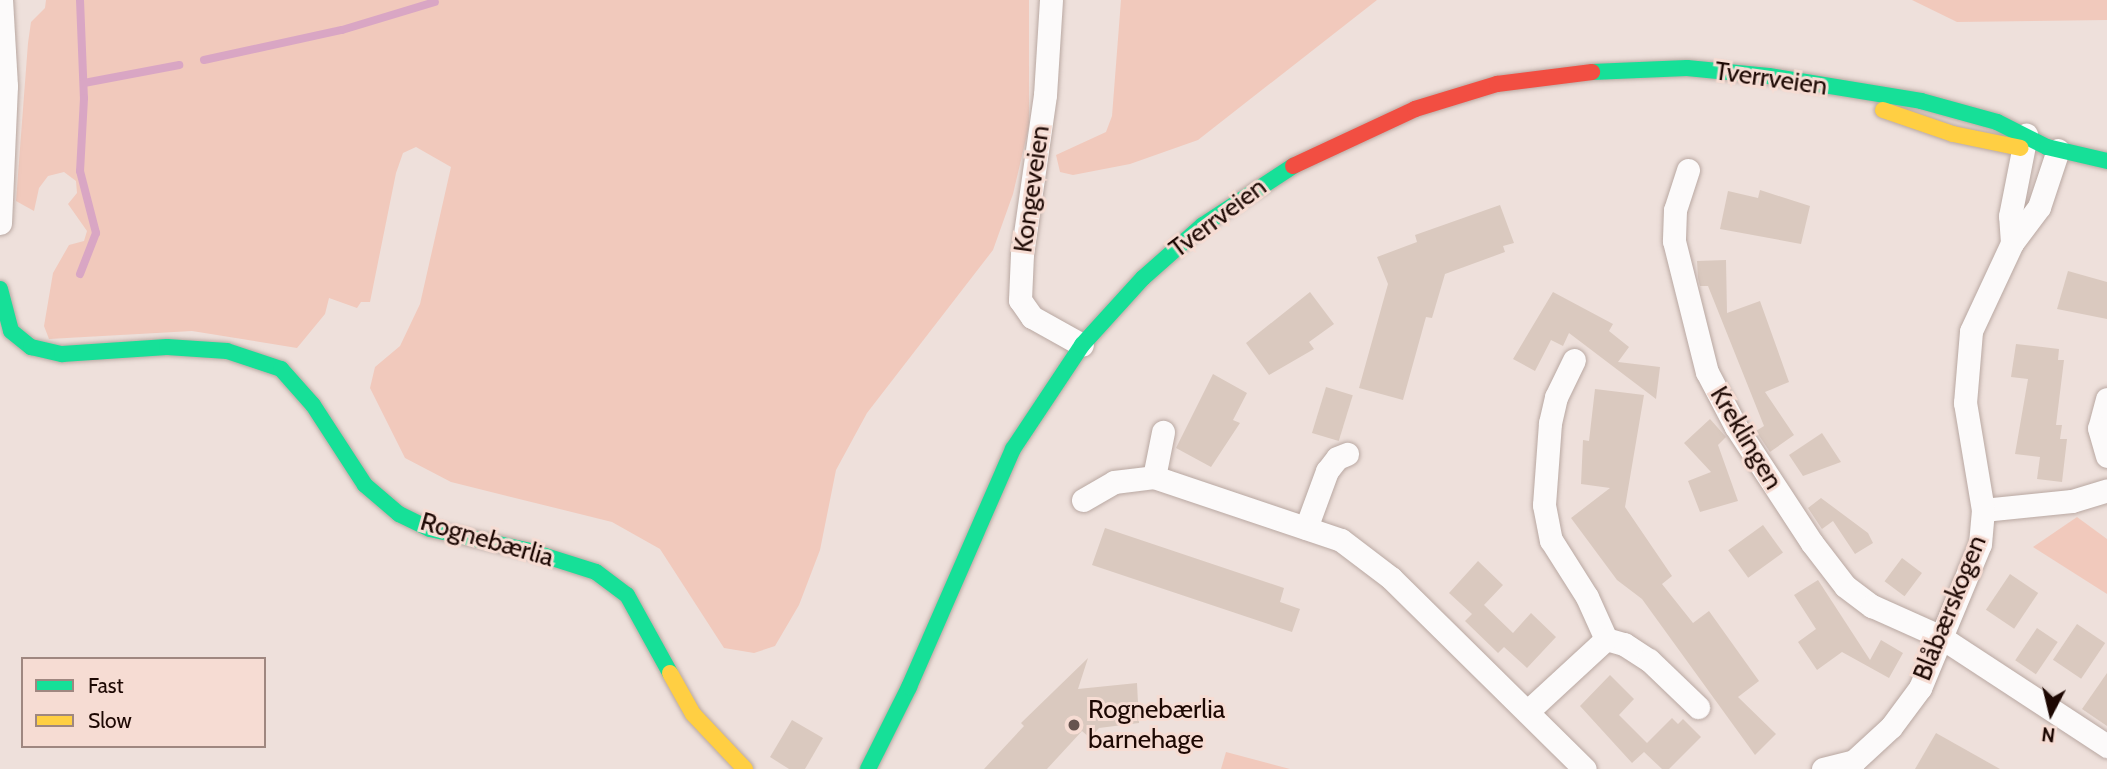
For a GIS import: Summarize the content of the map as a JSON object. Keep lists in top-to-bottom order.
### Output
{
  "streets": {
    "main road": ["Tverrveien", "Rognebærlia"],
    "street": ["Kongeveien", "Kreklingen", "Blåbærskogen"]
  },
  "crossings": [
    ["Tverrveien", "Kongeveien"],
    ["Tverrveien", "Blåbærskogen"],
    ["Kreklingen", "Blåbærskogen"]
  ],
  "places": ["Rognebærlia barnehage"],
  "legend": ["Fast", "Slow"],
  "north": "bottom"
}
